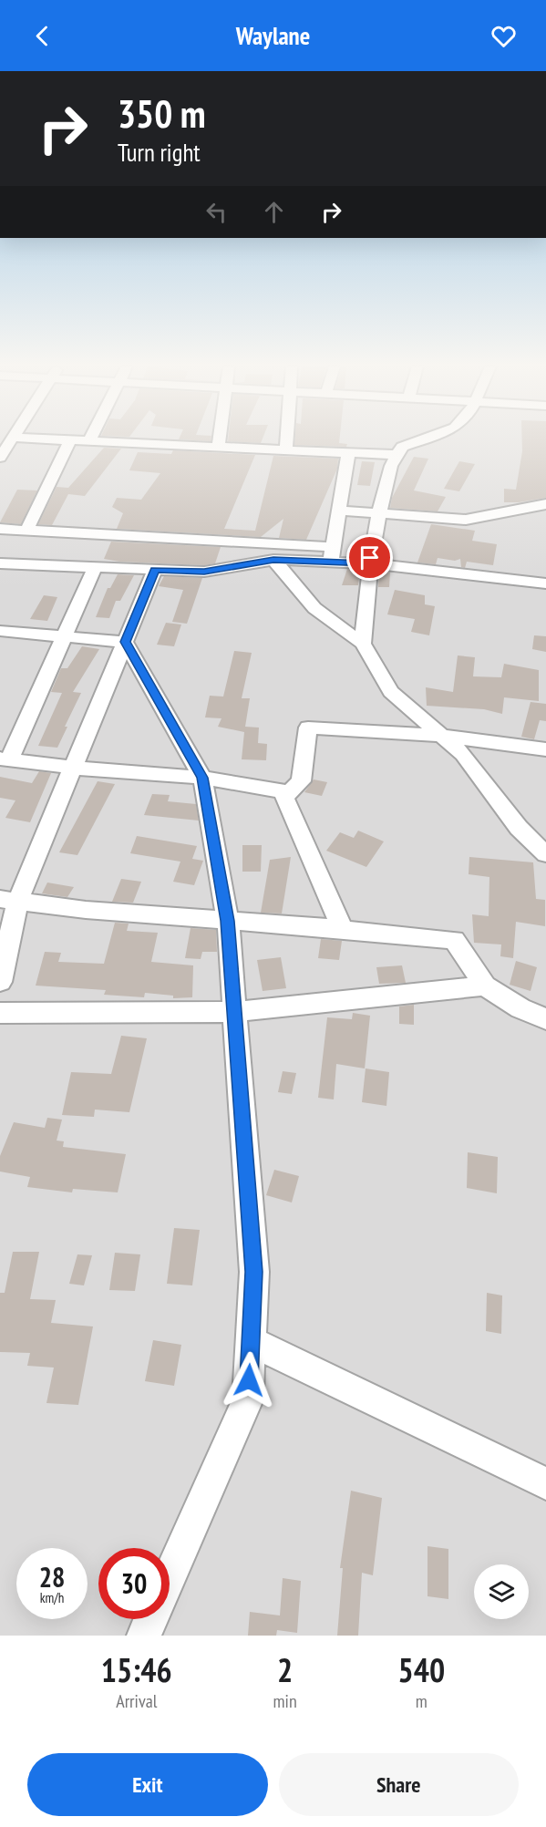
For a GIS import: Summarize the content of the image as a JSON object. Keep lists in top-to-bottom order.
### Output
{
  "page": {
    "header": "Waylane",
    "turn": ["350 m", "Turn right"],
    "speed": "28 km/h",
    "limit": "30",
    "eta": [
      "15:46",
      "Arrival",
      "2",
      "min",
      "540",
      "m"
    ],
    "buttons": ["Exit", "Share"]
  }
}
